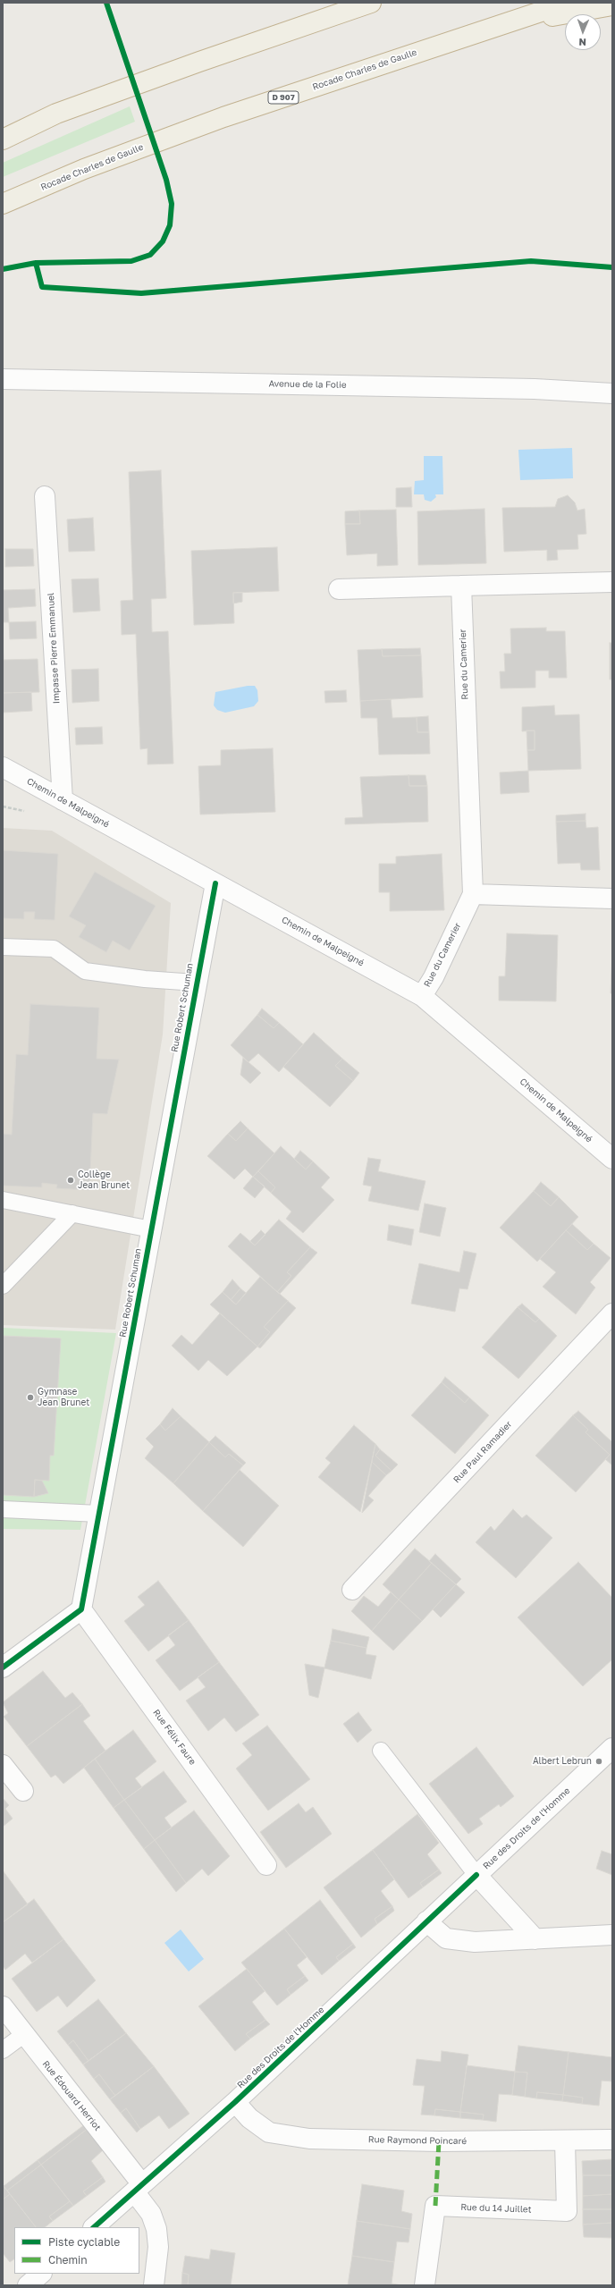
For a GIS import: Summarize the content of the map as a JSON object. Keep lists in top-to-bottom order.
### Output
{
  "streets": {
    "highway": ["Rocade Charles de Gaulle", "D 907"],
    "street": [
      "Avenue de la Folie",
      "Impasse Pierre Emmanuel",
      "Rue du Camerier",
      "Chemin de Malpeigné",
      "Rue Robert Schuman",
      "Rue Paul Ramadier",
      "Rue Félix Faure",
      "Rue des Droits de l'Homme",
      "Rue Édouard Herriot",
      "Rue Raymond Poincaré",
      "Rue du 14 Juillet"
    ]
  },
  "crossings": [
    ["Impasse Pierre Emmanuel", "Chemin de Malpeigné"],
    ["Rue du Camerier", "Chemin de Malpeigné"],
    ["Chemin de Malpeigné", "Rue Robert Schuman"],
    ["Rue Robert Schuman", "Rue Félix Faure"],
    ["Rue des Droits de l'Homme", "Rue Édouard Herriot"],
    ["Rue des Droits de l'Homme", "Rue Raymond Poincaré"],
    ["Rue Raymond Poincaré", "Rue du 14 Juillet"]
  ],
  "places": ["Collège Jean Brunet", "Gymnase Jean Brunet", "Albert Lebrun"],
  "legend": ["Piste cyclable", "Chemin"],
  "north": "bottom"
}
